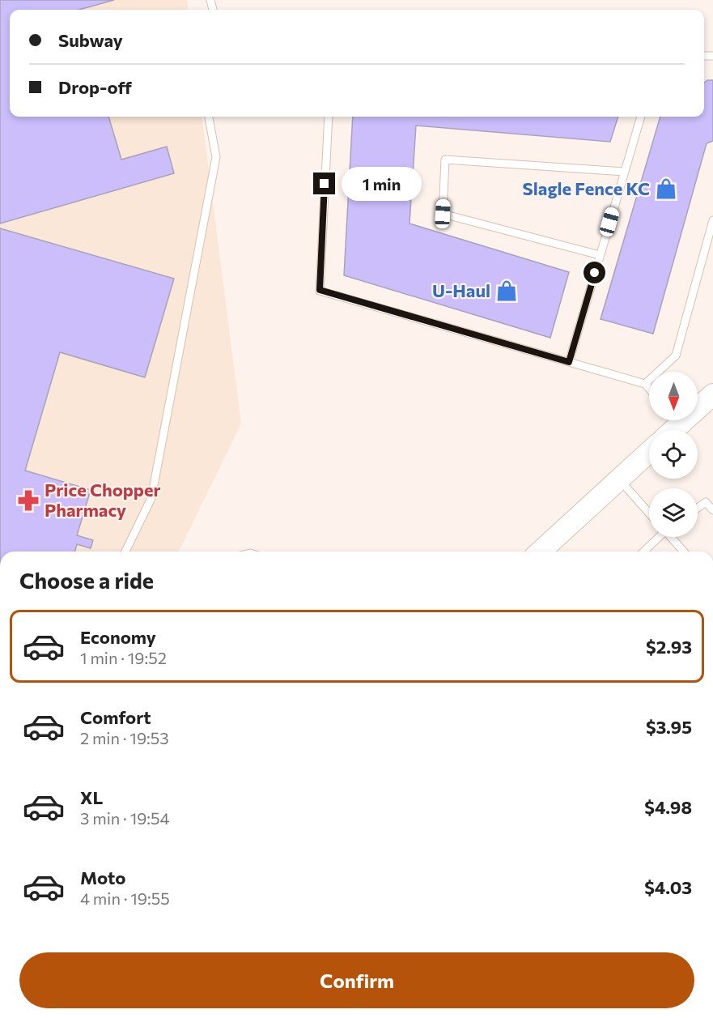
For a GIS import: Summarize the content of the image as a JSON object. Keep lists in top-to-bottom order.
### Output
{
  "places": {
    "shop": ["Slagle Fence KC", "U-Haul"],
    "pharmacy": ["Price Chopper Pharmacy"]
  },
  "north": "bottom",
  "page": {
    "banner": ["Subway", "Drop-off"],
    "bubble": "1 min",
    "heading": "Choose a ride",
    "list": [
      {
        "name": "Economy",
        "note": "1 min · 19:52",
        "value": "$2.93"
      },
      {
        "name": "Comfort",
        "note": "2 min · 19:53",
        "value": "$3.95"
      },
      {
        "name": "XL",
        "note": "3 min · 19:54",
        "value": "$4.98"
      },
      {
        "name": "Moto",
        "note": "4 min · 19:55",
        "value": "$4.03"
      }
    ],
    "buttons": "Confirm"
  }
}
